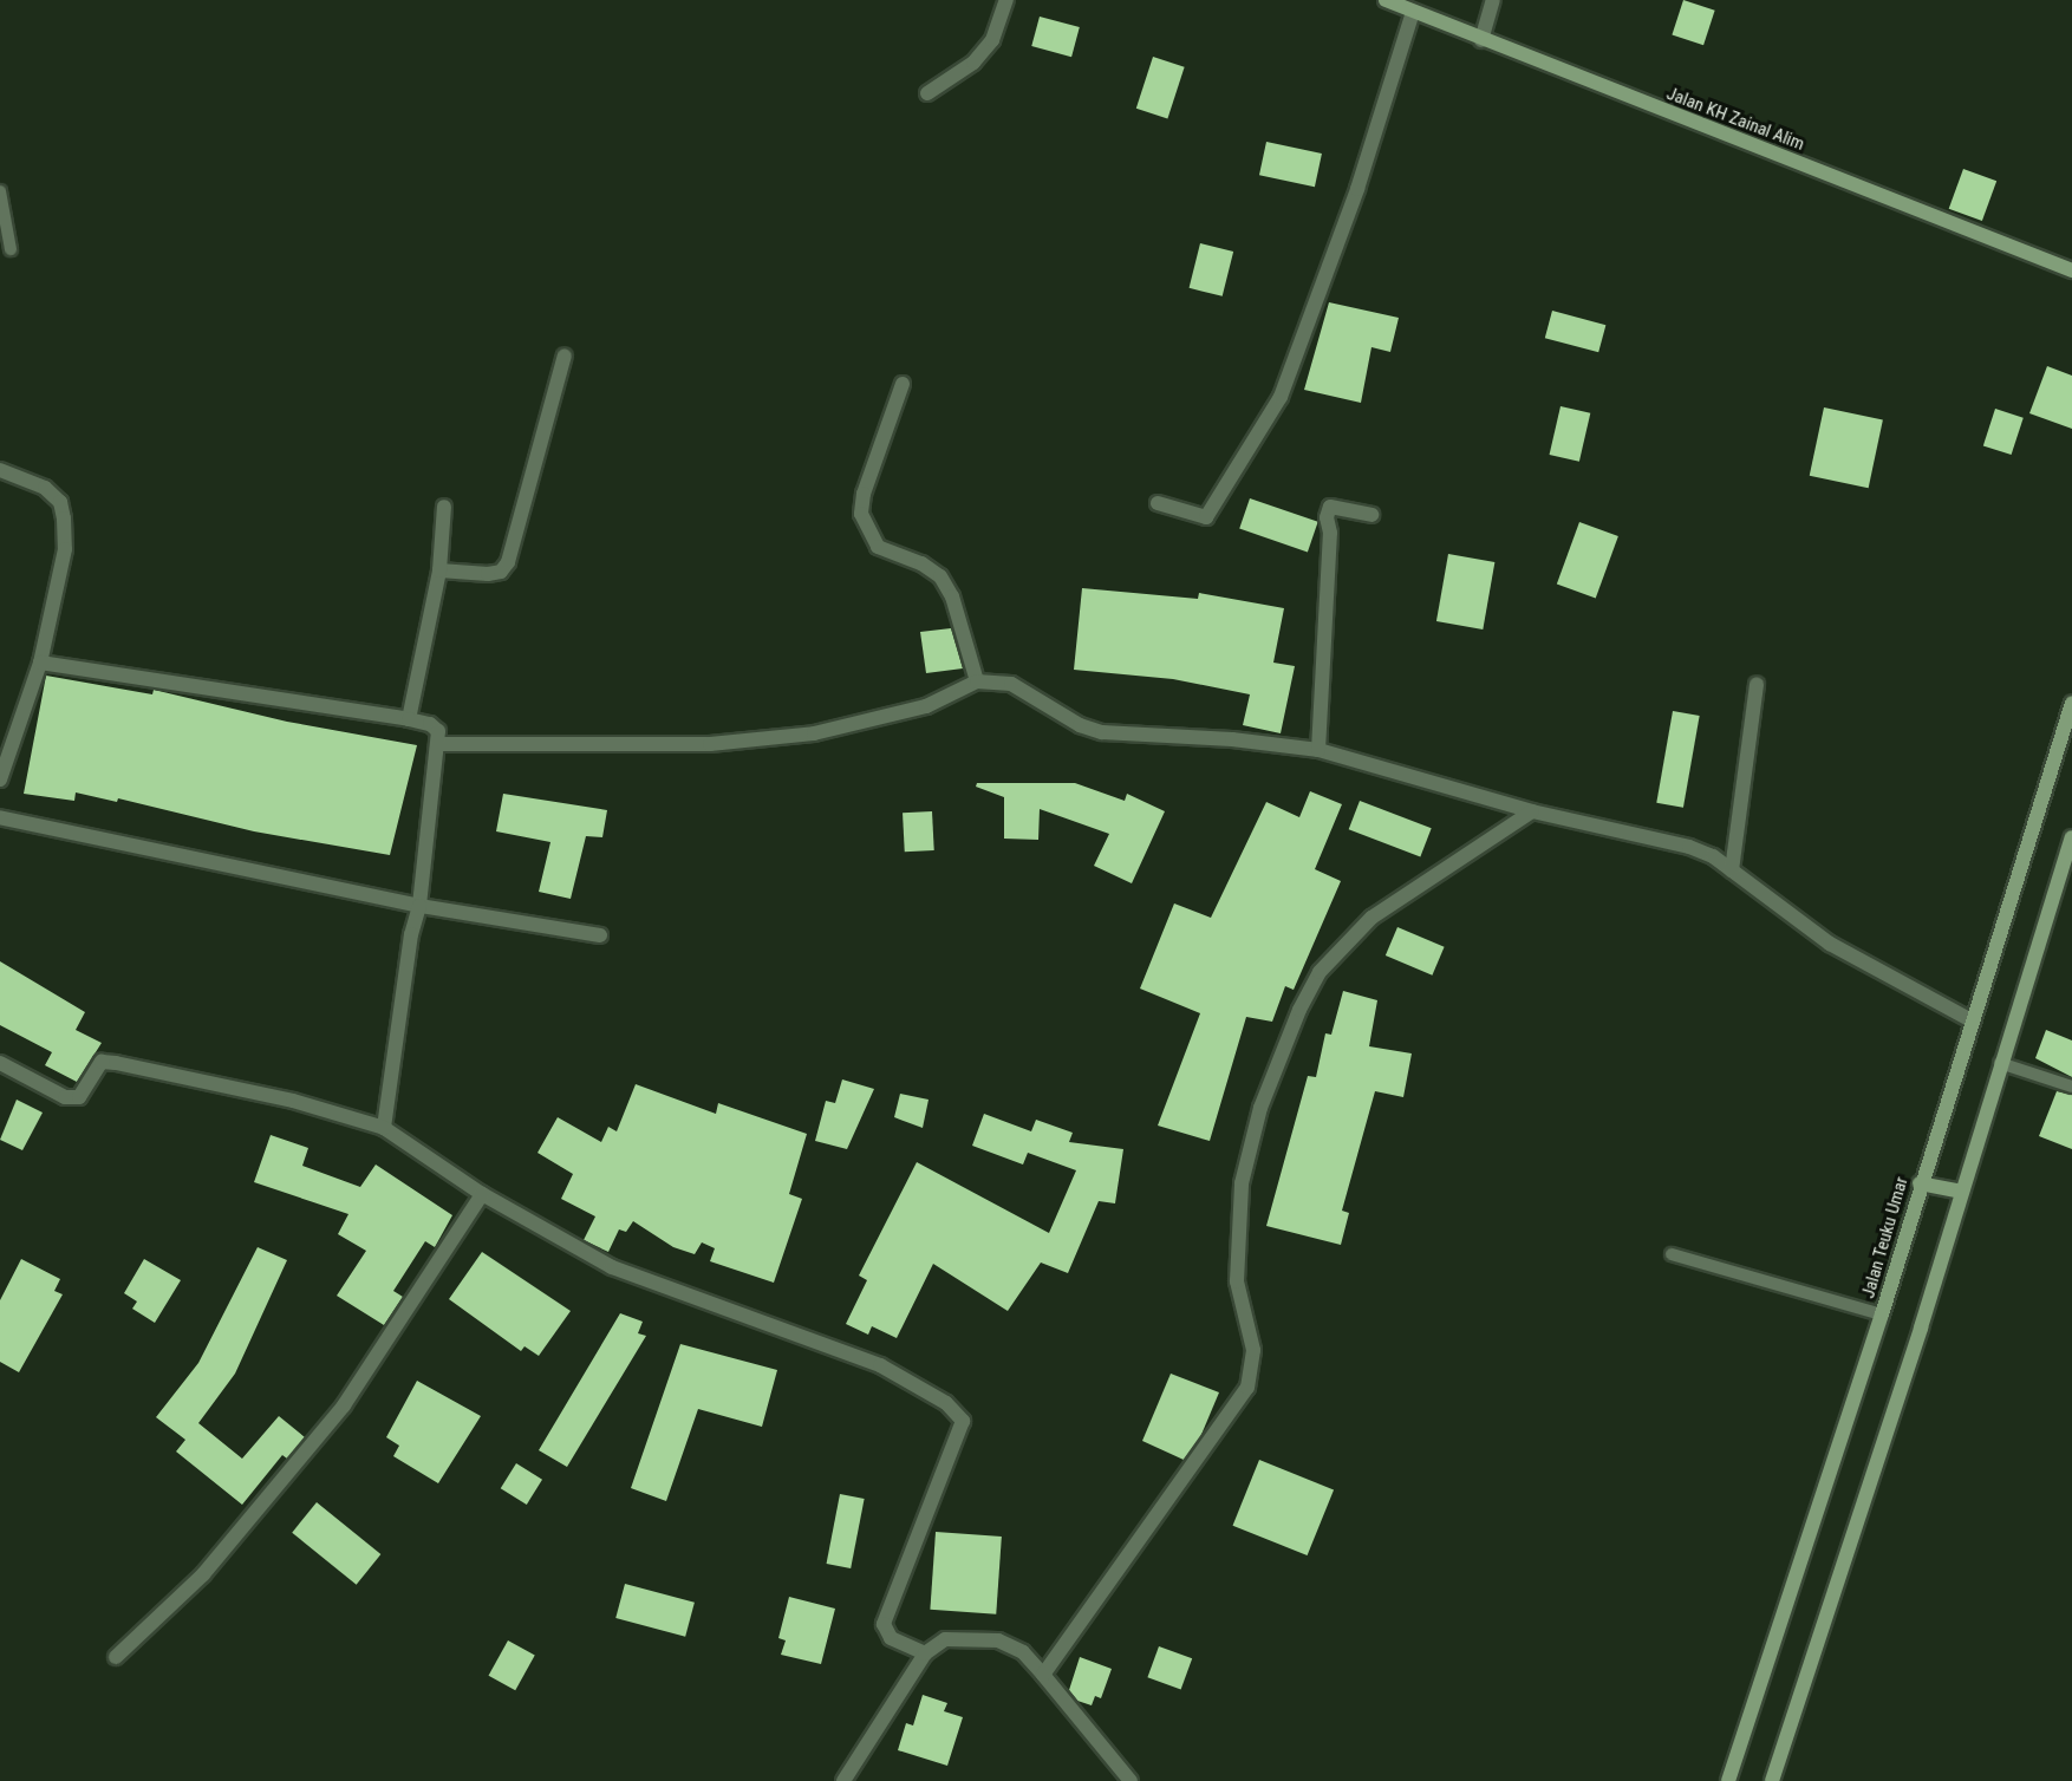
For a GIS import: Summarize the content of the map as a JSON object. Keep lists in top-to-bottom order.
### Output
{
  "streets": {
    "main road": ["Jalan KH Zainal Alim", "Jalan Teuku Umar"]
  }
}
